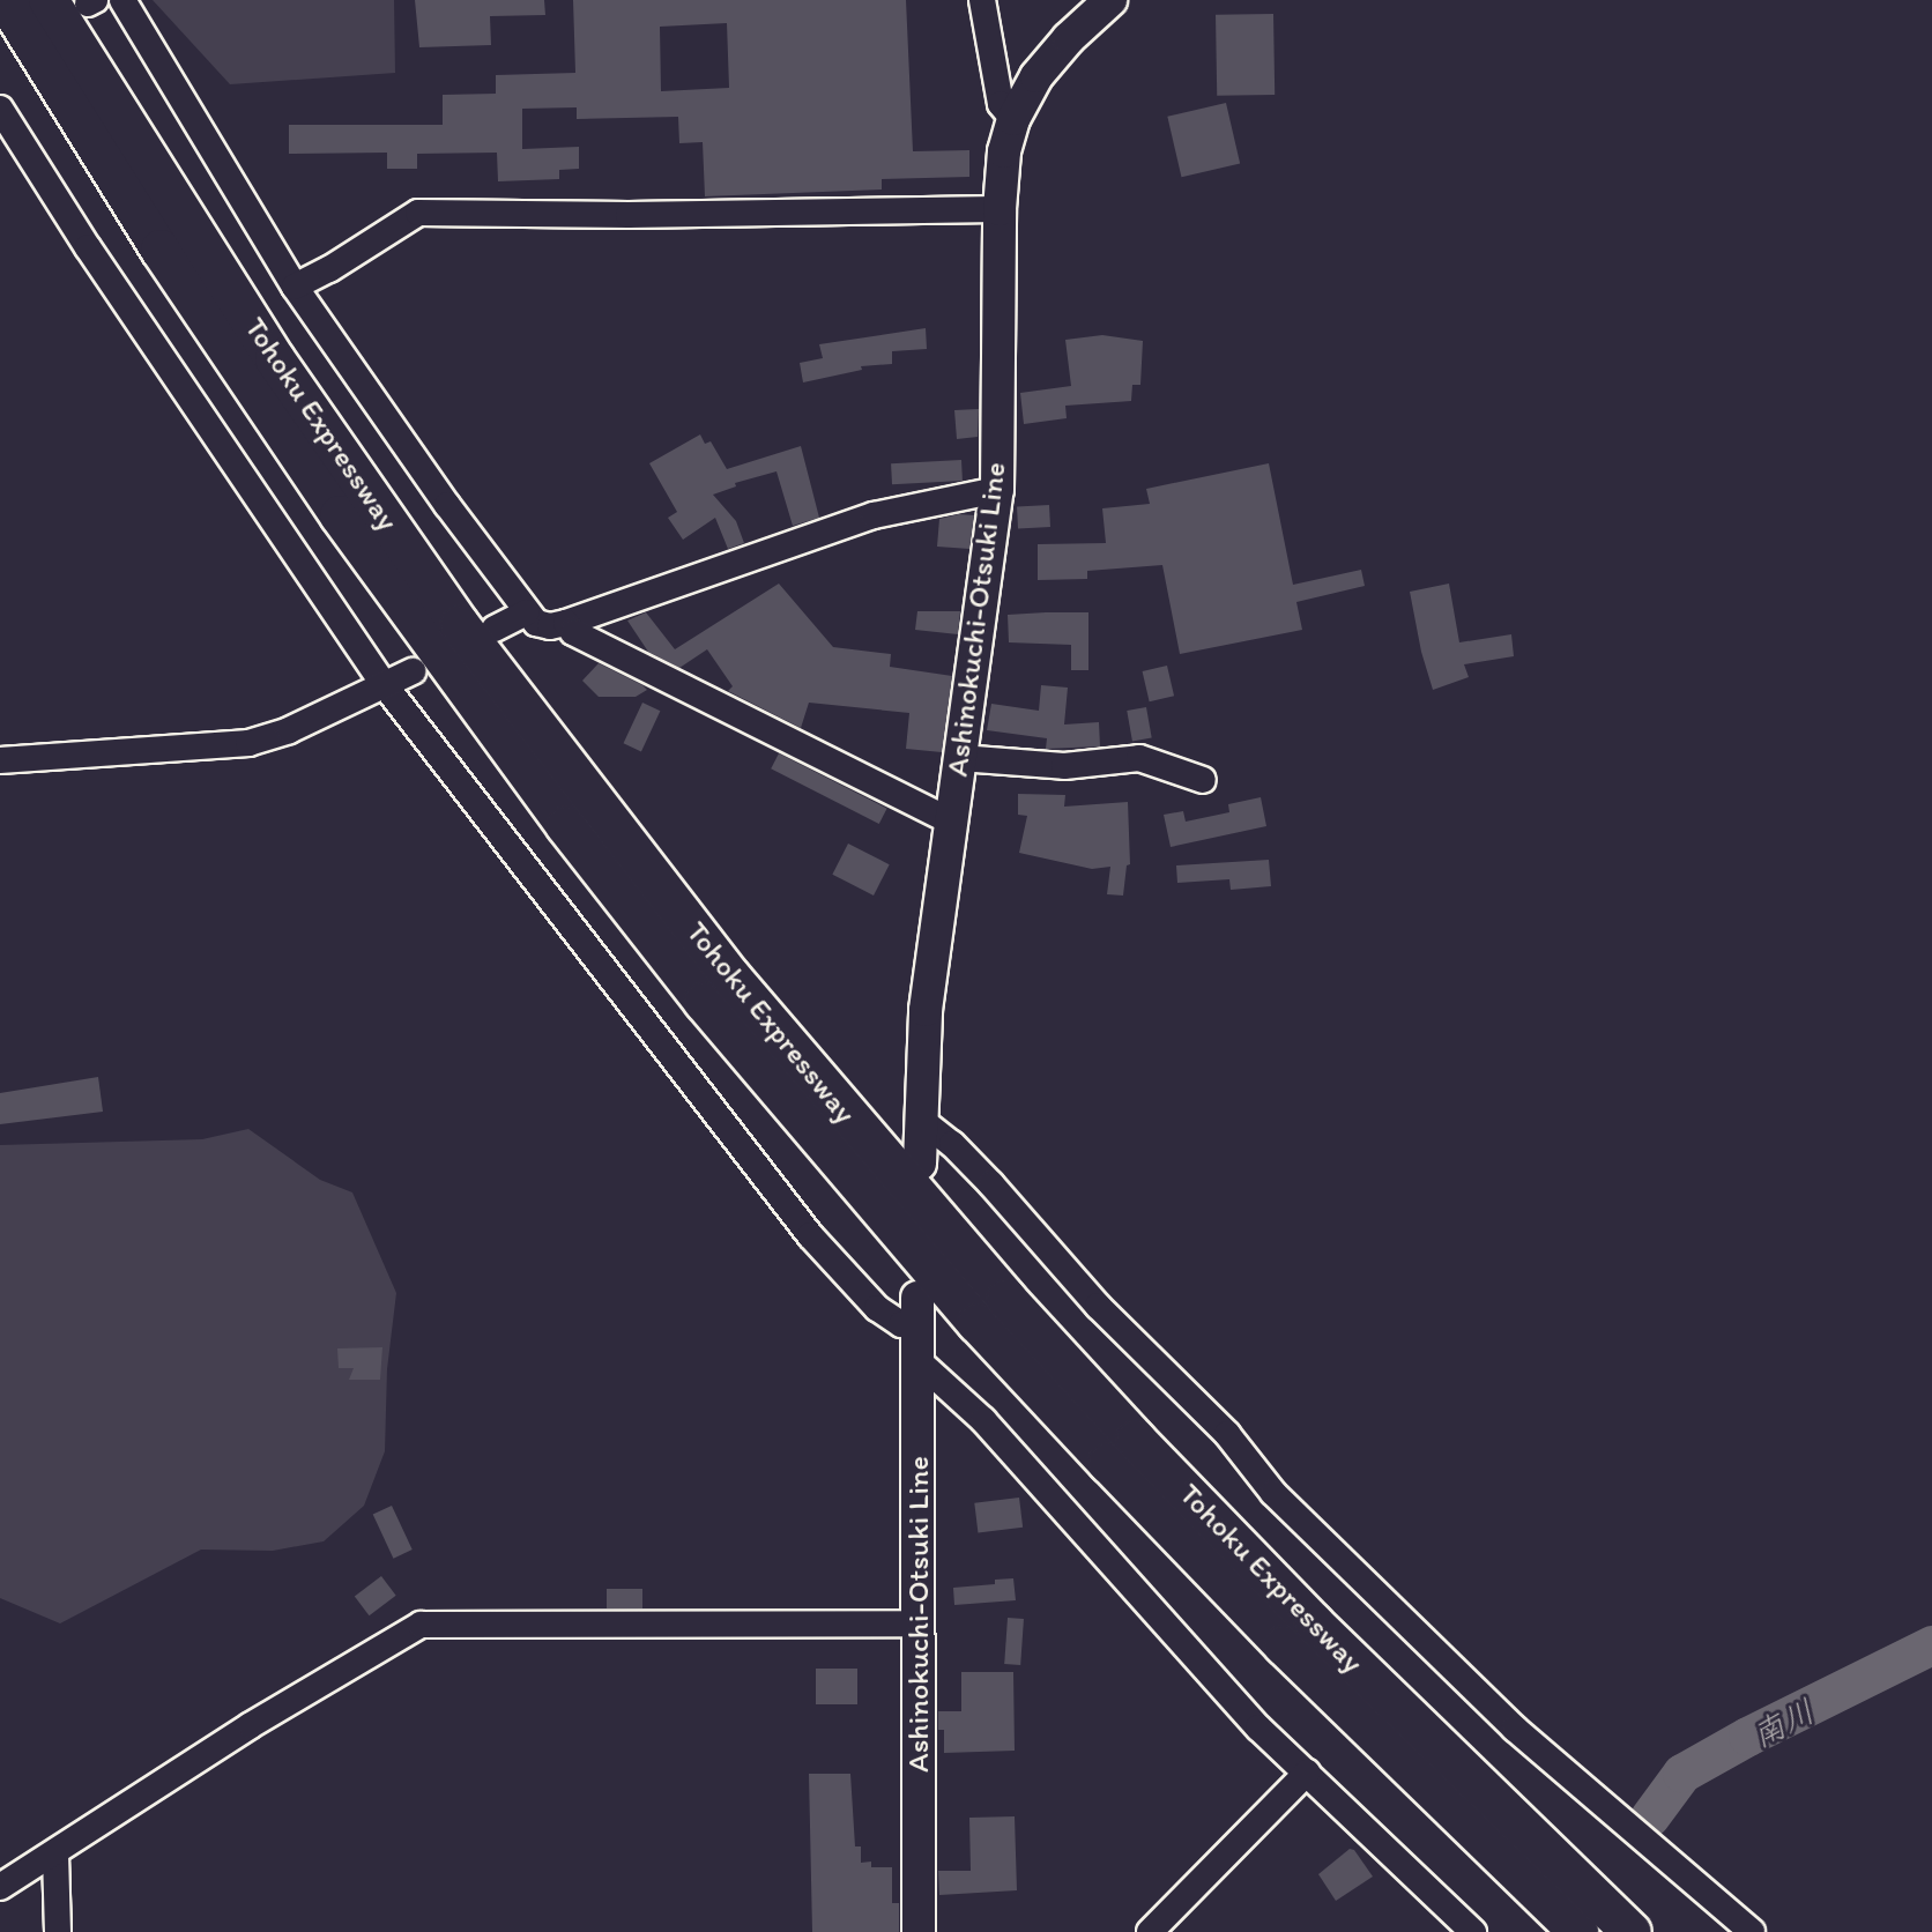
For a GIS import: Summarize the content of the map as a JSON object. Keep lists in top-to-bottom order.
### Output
{
  "streets": {
    "highway": ["Tohoku Expressway"],
    "main road": ["Ashinokuchi-Otsuki Line"]
  },
  "water": ["南川"]
}
